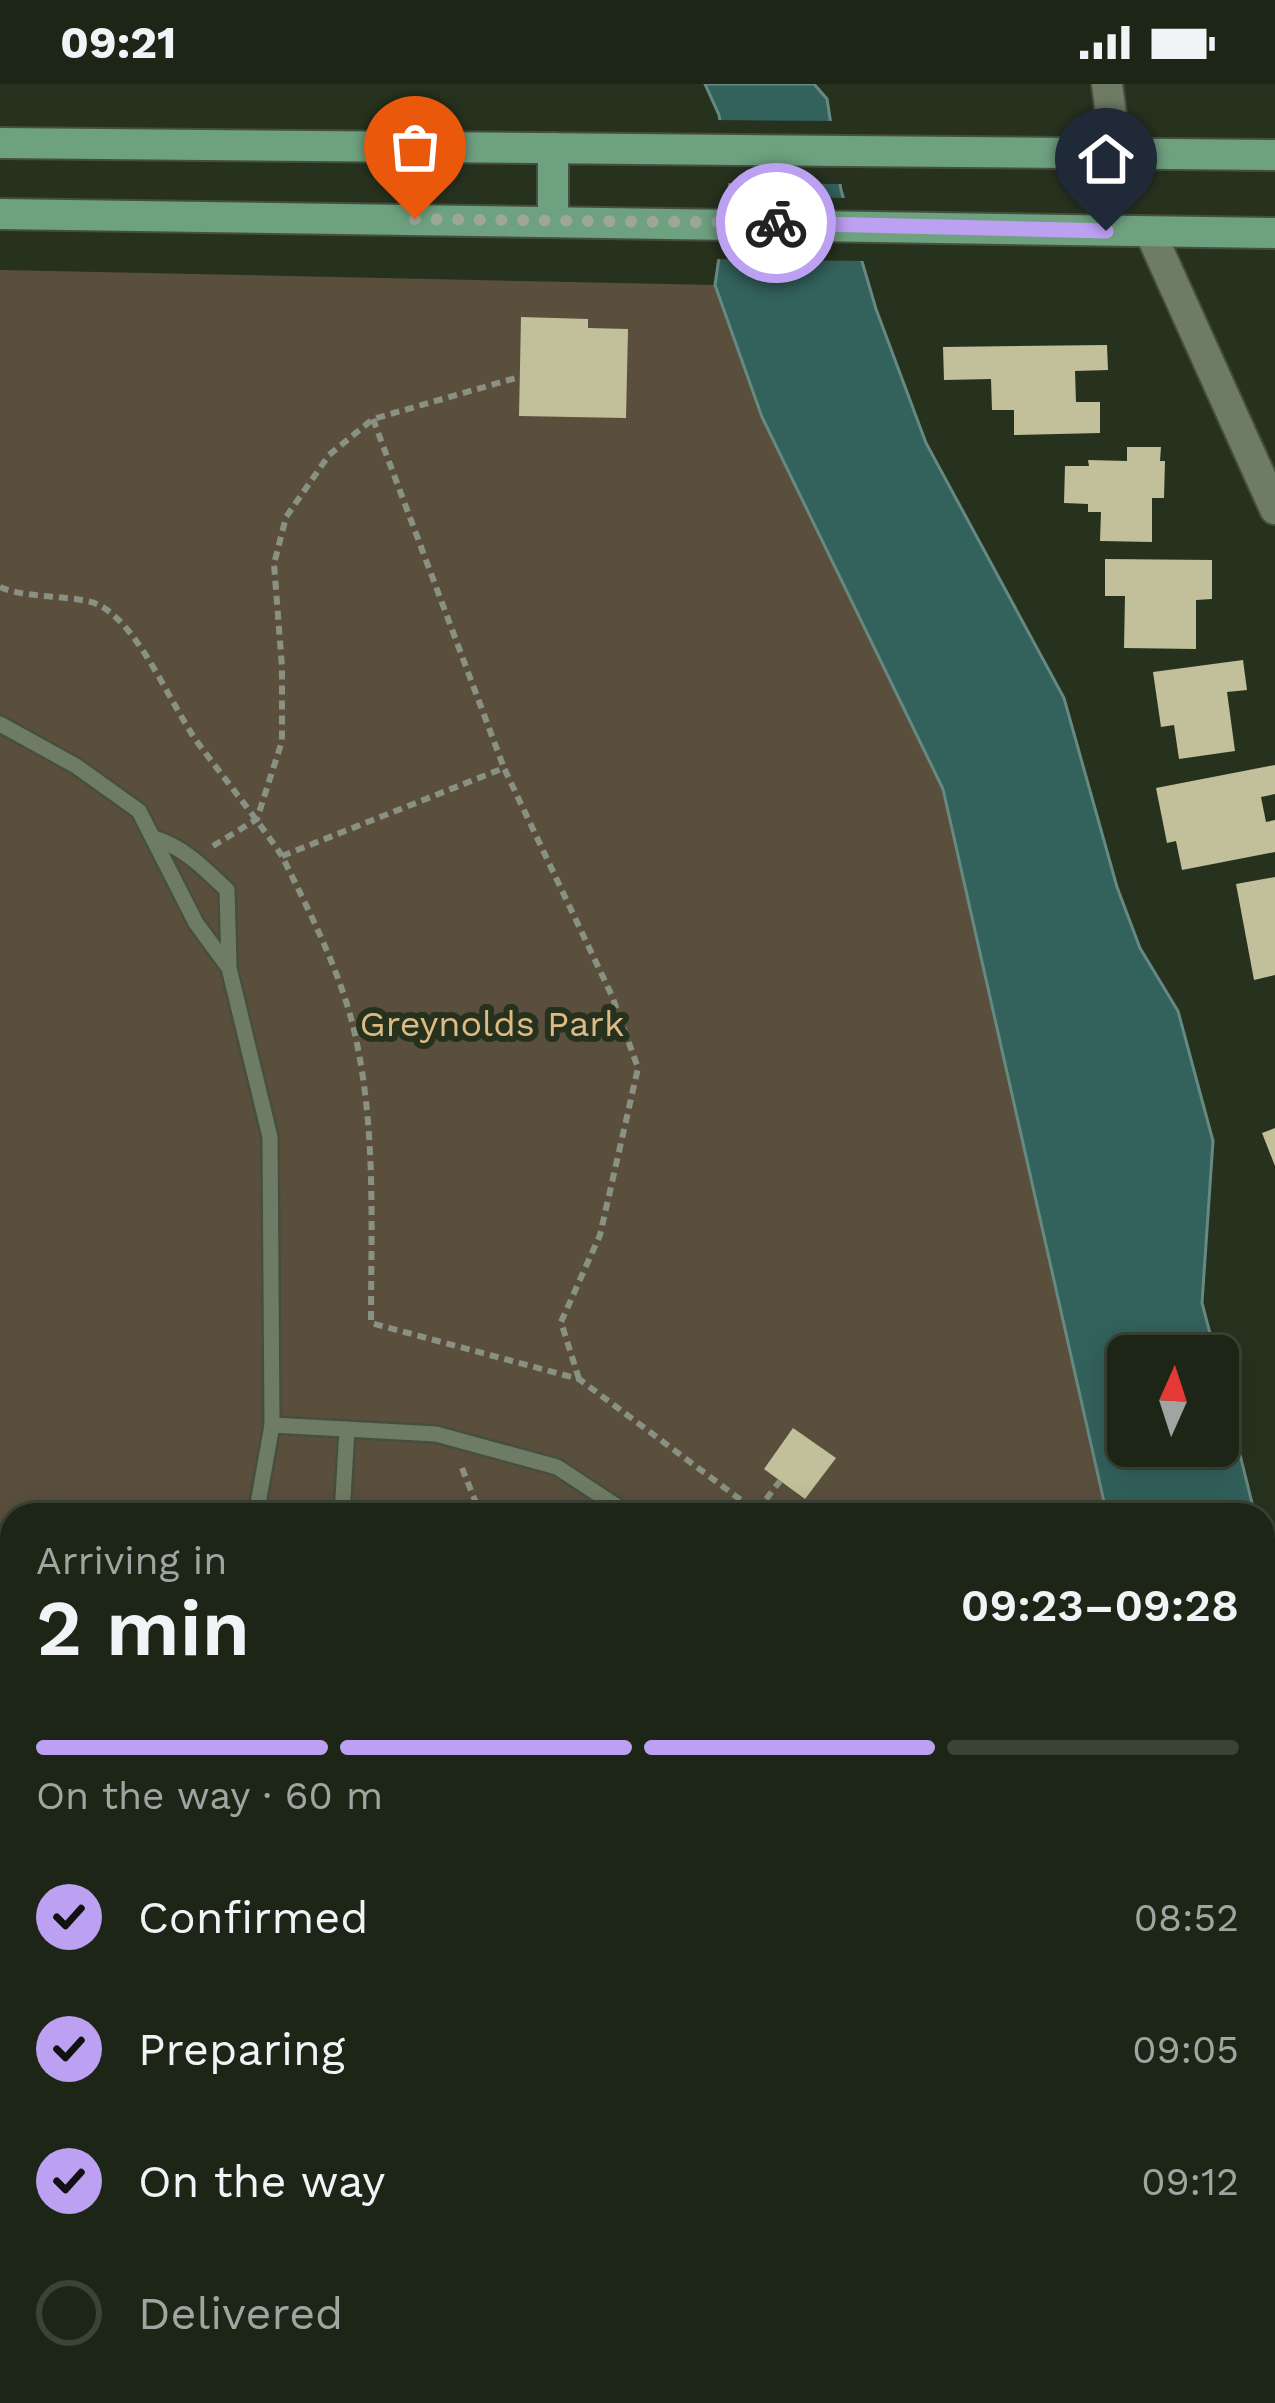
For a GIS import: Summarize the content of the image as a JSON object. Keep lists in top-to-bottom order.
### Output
{
  "parks": ["Greynolds Park"],
  "north": "top",
  "page": {
    "status": "09:21",
    "heading": ["2 min", "Arriving in", "09:23–09:28"],
    "bar": "On the way · 60 m",
    "list": [
      ["Confirmed", "08:52"],
      ["Preparing", "09:05"],
      ["On the way", "09:12"],
      "Delivered"
    ]
  }
}
